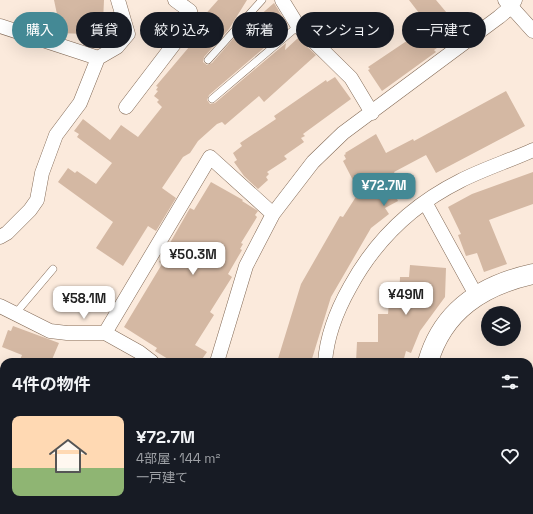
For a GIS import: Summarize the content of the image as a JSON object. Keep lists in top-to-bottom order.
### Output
{
  "page": {
    "chip": [
      "購入",
      "賃貸",
      "絞り込み",
      "新着",
      "マンション",
      "一戸建て"
    ],
    "price": [
      "¥72.7M",
      "¥50.3M",
      "¥49M",
      "¥58.1M"
    ],
    "heading": "4件の物件",
    "list": [
      {
        "name": "¥72.7M",
        "note": "4部屋 · 144 m² · 一戸建て"
      }
    ]
  }
}
